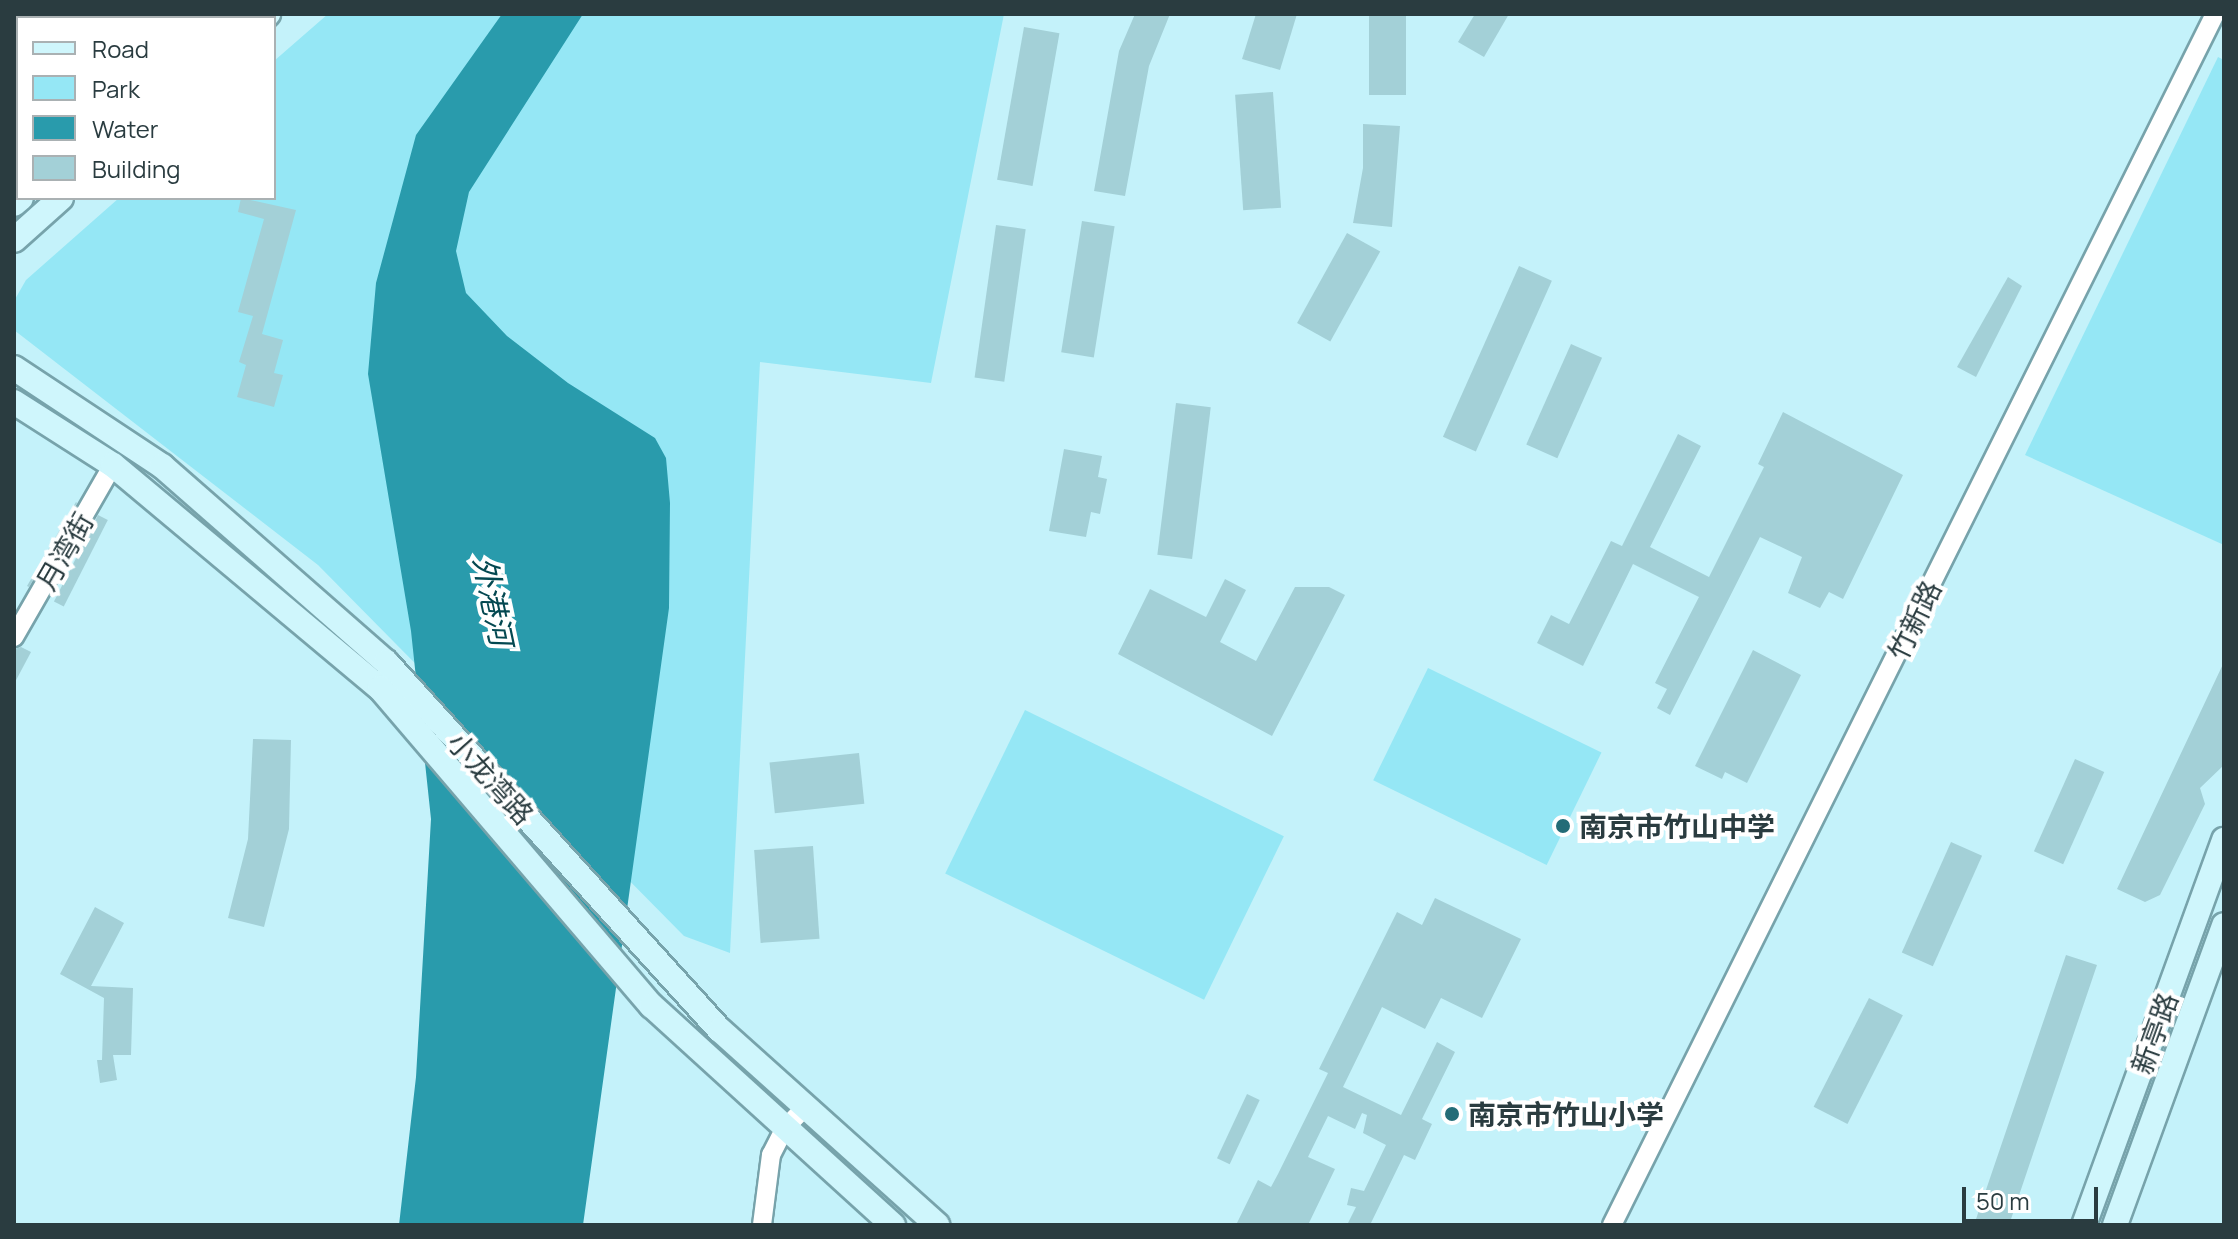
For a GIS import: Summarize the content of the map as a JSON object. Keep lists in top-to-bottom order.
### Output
{
  "streets": {
    "main road": ["小龙湾路", "新亭路"],
    "street": ["月湾街", "竹新路"]
  },
  "crossings": [
    ["月湾街", "小龙湾路"]
  ],
  "water": ["外港河"],
  "places": ["南京市竹山中学", "南京市竹山小学"],
  "legend": [
    "Road",
    "Park",
    "Water",
    "Building"
  ],
  "scale_bar": "50 m"
}
